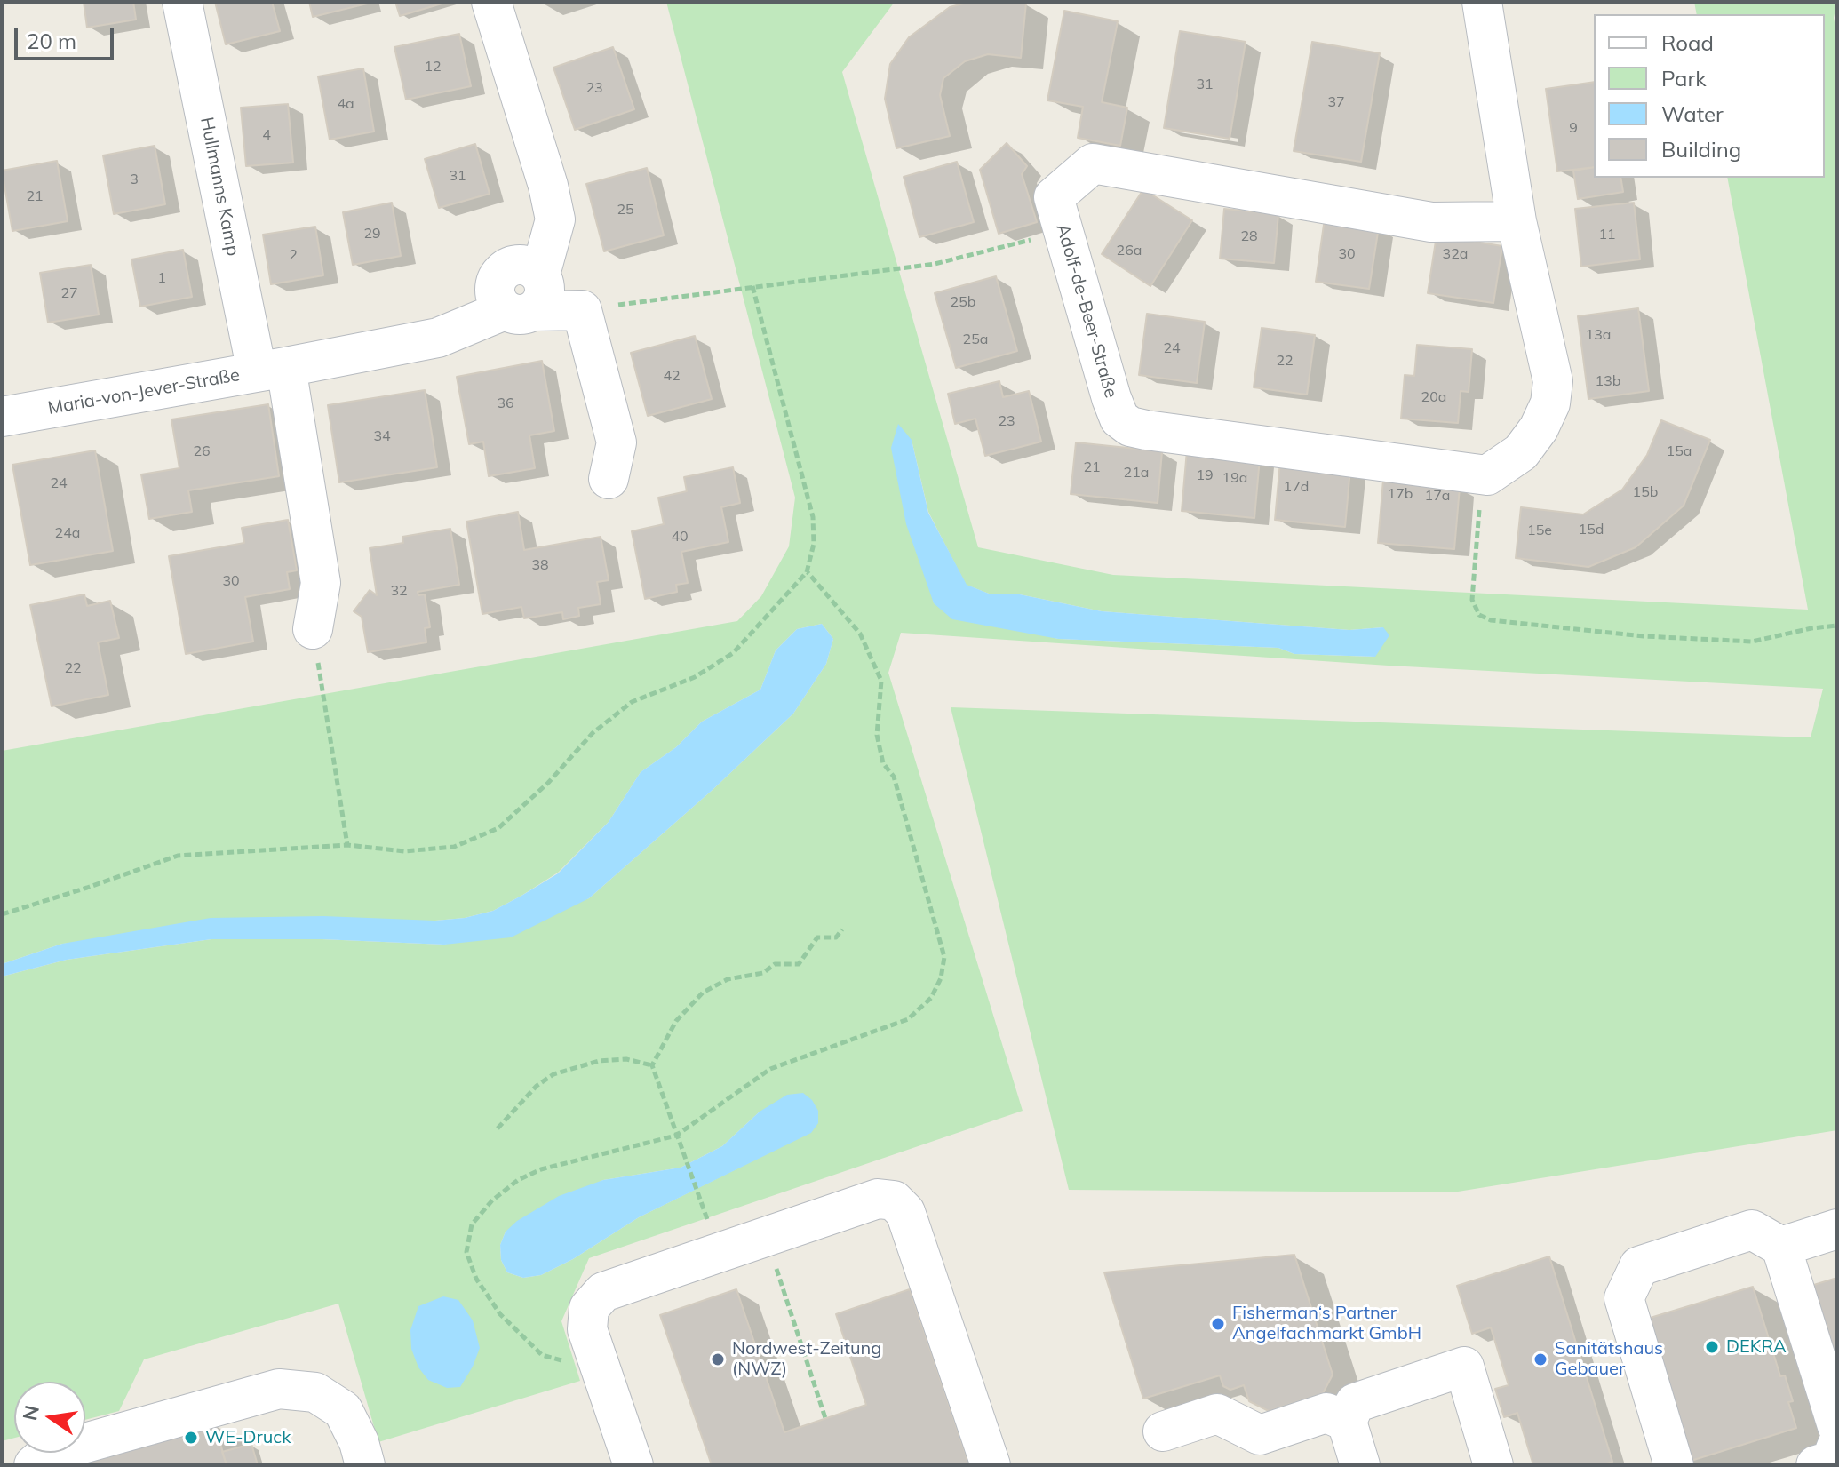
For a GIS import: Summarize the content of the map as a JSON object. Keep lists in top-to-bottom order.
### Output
{
  "streets": {
    "street": ["Hullmanns Kamp", "Adolf-de-Beer-Straße", "Maria-von-Jever-Straße"]
  },
  "crossings": [
    ["Hullmanns Kamp", "Maria-von-Jever-Straße"]
  ],
  "places": [
    "Fisherman‘s Partner Angelfachmarkt GmbH",
    "DEKRA",
    "Nordwest-Zeitung (NWZ)",
    "Sanitätshaus Gebauer",
    "WE-Druck"
  ],
  "house_numbers": [
    "12",
    "31",
    "23",
    "37",
    "4a",
    "9",
    "4",
    "31",
    "3",
    "21",
    "25",
    "29",
    "11",
    "28",
    "26a",
    "30",
    "32a",
    "2",
    "1",
    "27",
    "25b",
    "13a",
    "25a",
    "24",
    "22",
    "42",
    "13b",
    "20a",
    "36",
    "23",
    "34",
    "26",
    "15a",
    "21",
    "21a",
    "19",
    "19a",
    "24",
    "17d",
    "15b",
    "17b",
    "17a",
    "15d",
    "15e",
    "24a",
    "40",
    "38",
    "30",
    "32",
    "22"
  ],
  "legend": [
    "Road",
    "Park",
    "Water",
    "Building"
  ],
  "scale_bar": "20 m",
  "north": "left"
}
